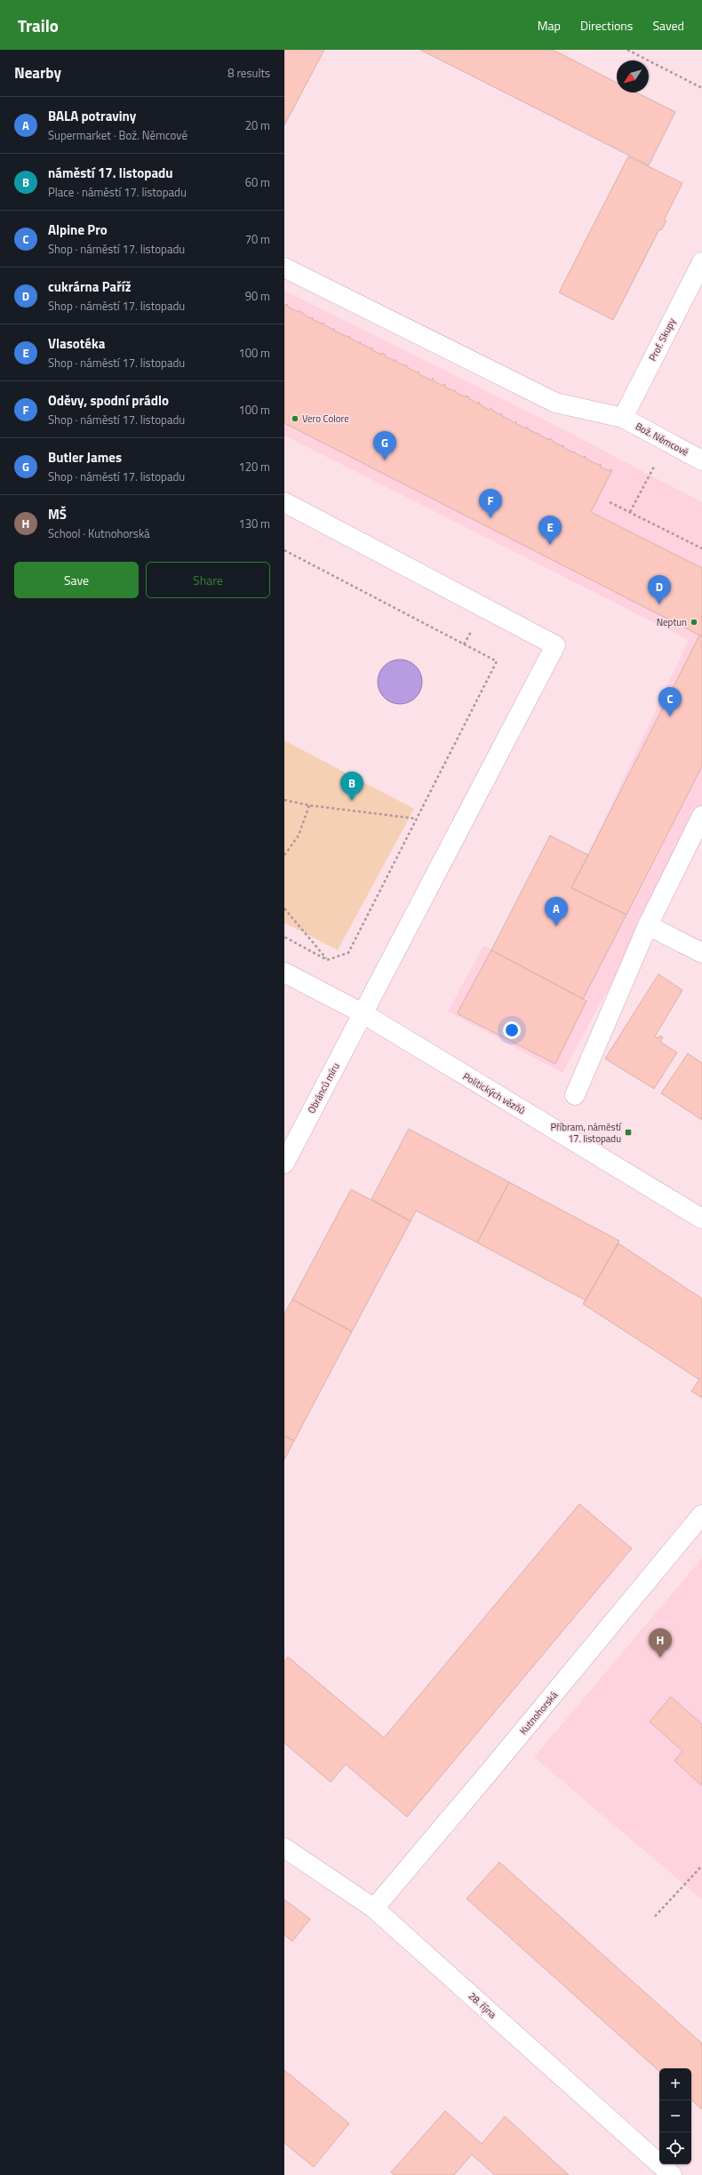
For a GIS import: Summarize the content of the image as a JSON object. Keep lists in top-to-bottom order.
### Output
{
  "streets": {
    "street": [
      "Prof. Skupy",
      "Bož. Němcové",
      "Obránců míru",
      "Politických vězňů",
      "Kutnohorská",
      "28. října"
    ]
  },
  "crossings": [
    ["Prof. Skupy", "Bož. Němcové"],
    ["Obránců míru", "Politických vězňů"],
    ["Kutnohorská", "28. října"]
  ],
  "places": {
    "other": ["Vero Colore", "Neptun"],
    "transit": ["Příbram, náměstí 17. listopadu"]
  },
  "north": "bottom left",
  "page": {
    "header": "Trailo",
    "nav": ["Map", "Directions", "Saved"],
    "heading": ["Nearby", "8 results"],
    "list": [
      {
        "mark": "A",
        "name": "BALA potraviny",
        "note": "Supermarket · Bož. Němcové",
        "value": "20 m"
      },
      {
        "mark": "B",
        "name": "náměstí 17. listopadu",
        "note": "Place · náměstí 17. listopadu",
        "value": "60 m"
      },
      {
        "mark": "C",
        "name": "Alpine Pro",
        "note": "Shop · náměstí 17. listopadu",
        "value": "70 m"
      },
      {
        "mark": "D",
        "name": "cukrárna Paříž",
        "note": "Shop · náměstí 17. listopadu",
        "value": "90 m"
      },
      {
        "mark": "E",
        "name": "Vlasotéka",
        "note": "Shop · náměstí 17. listopadu",
        "value": "100 m"
      },
      {
        "mark": "F",
        "name": "Oděvy, spodní prádlo",
        "note": "Shop · náměstí 17. listopadu",
        "value": "100 m"
      },
      {
        "mark": "G",
        "name": "Butler James",
        "note": "Shop · náměstí 17. listopadu",
        "value": "120 m"
      },
      {
        "mark": "H",
        "name": "MŠ",
        "note": "School · Kutnohorská",
        "value": "130 m"
      }
    ],
    "pins": [
      "G",
      "F",
      "E",
      "D",
      "C",
      "B",
      "A",
      "H"
    ],
    "buttons": ["Save", "Share"],
    "map_buttons": ["+", "−"]
  }
}
